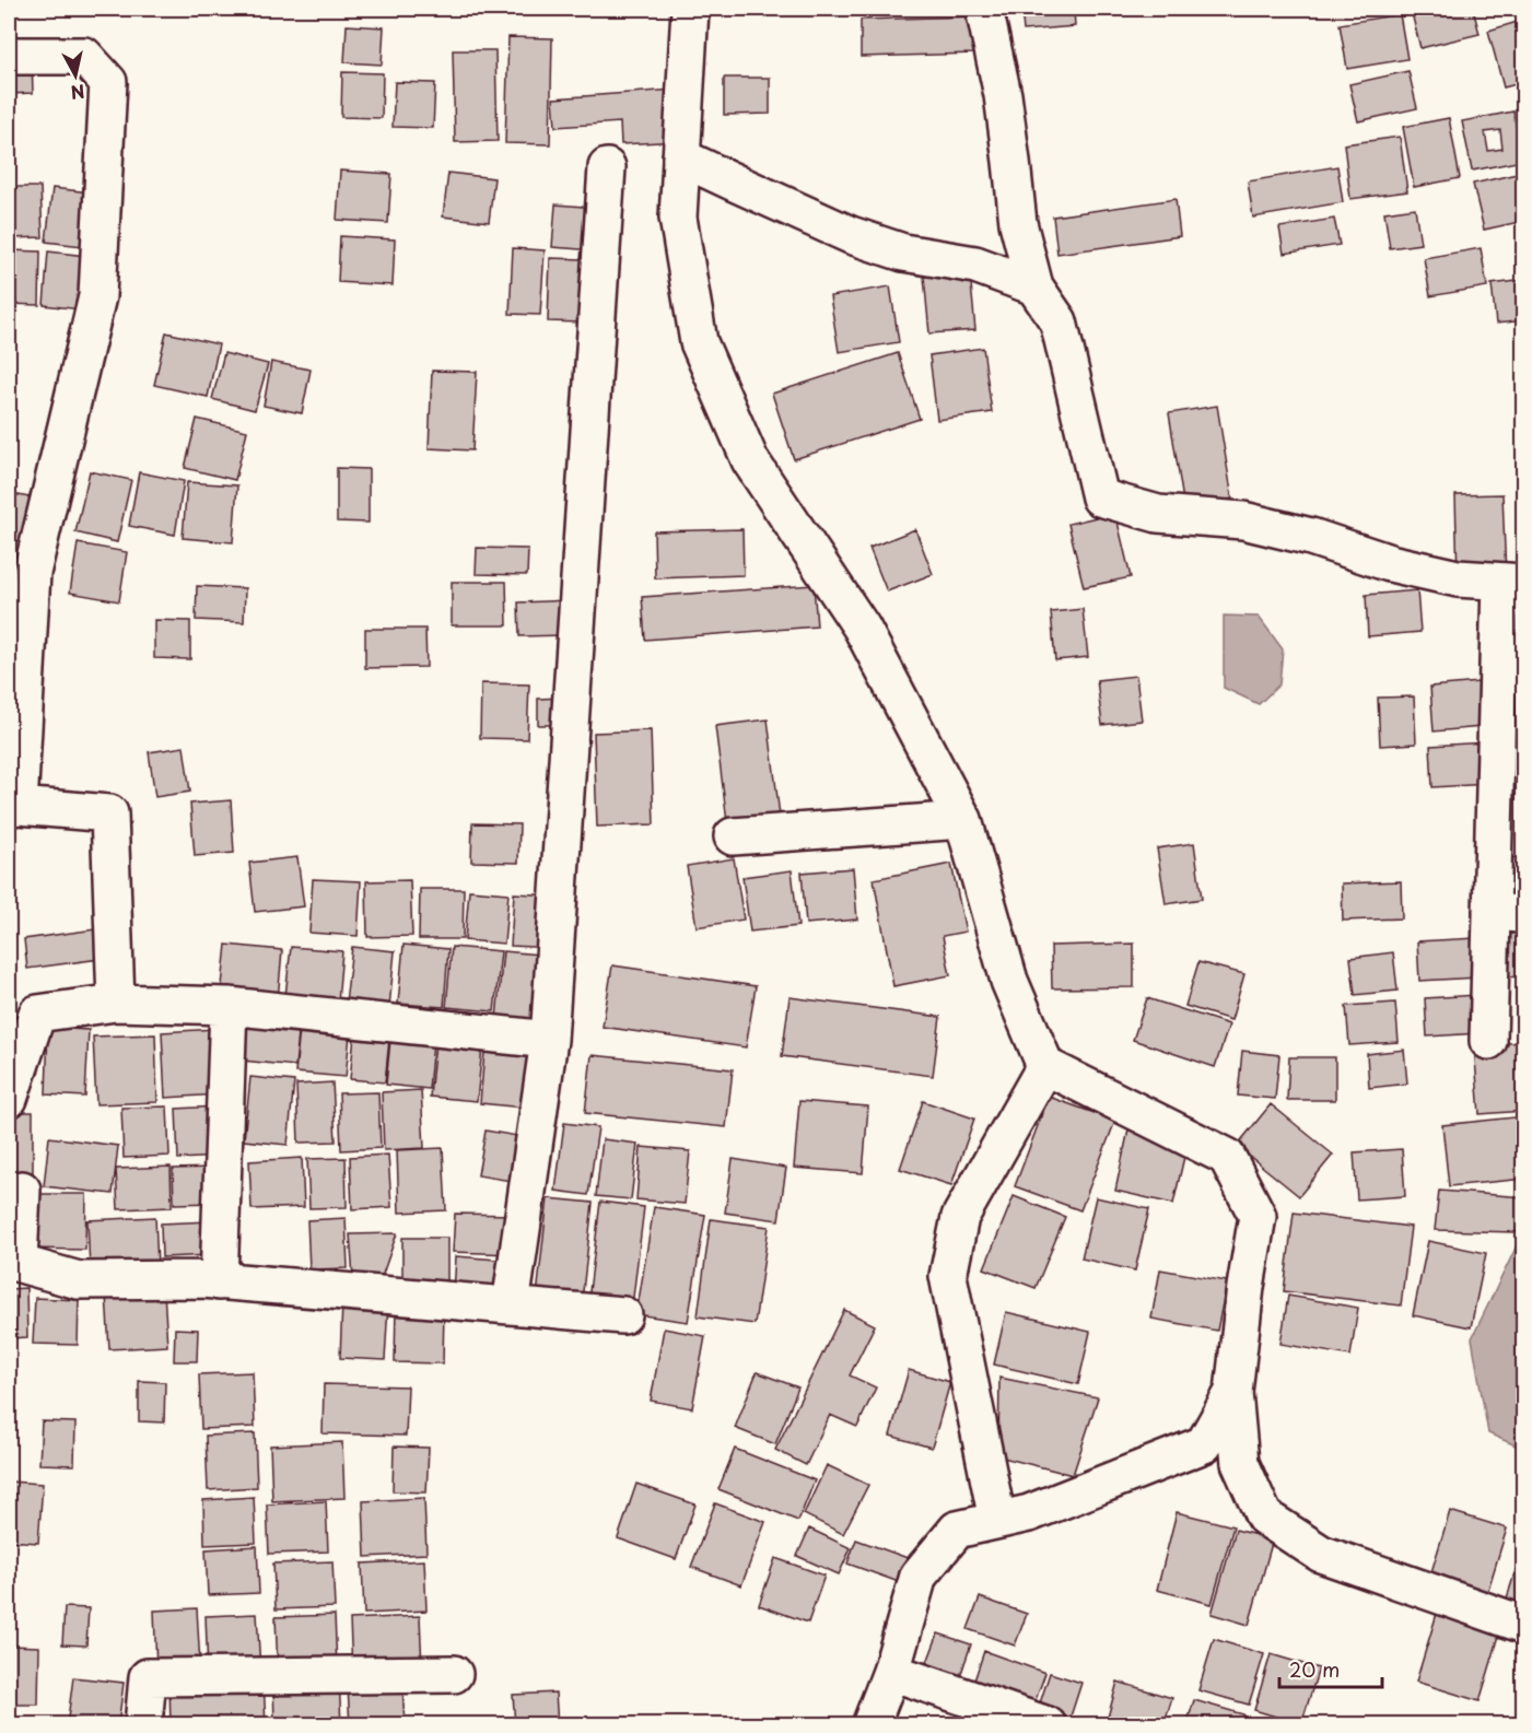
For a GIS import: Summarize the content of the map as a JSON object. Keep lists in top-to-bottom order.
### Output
{
  "scale_bar": "20 m",
  "north": "bottom"
}
